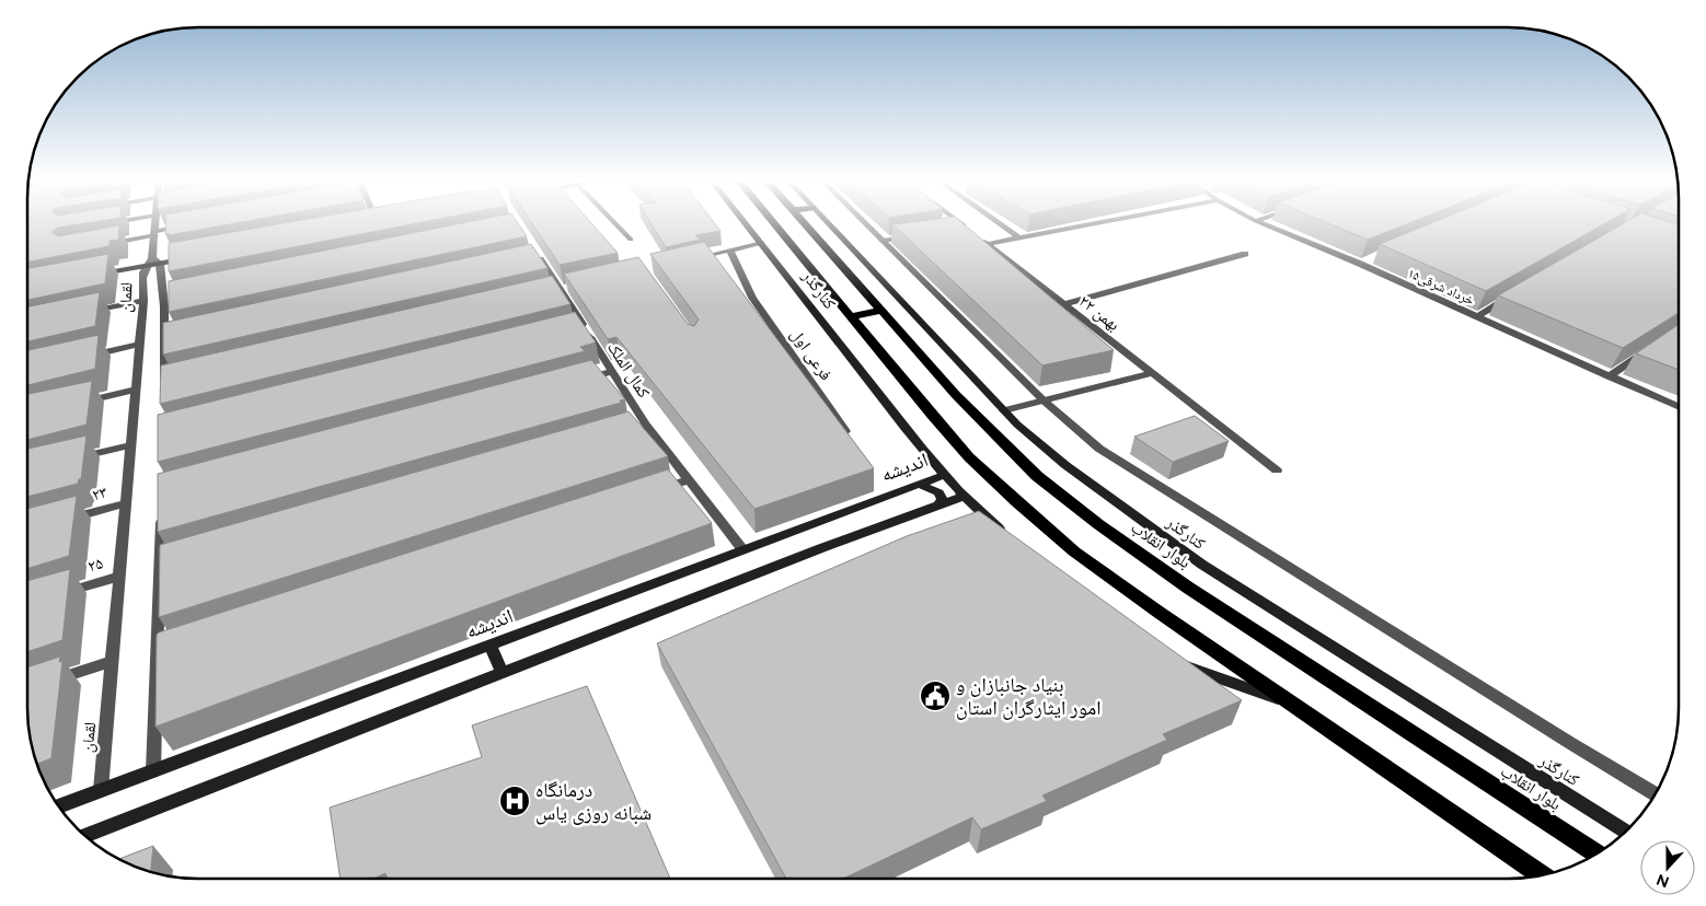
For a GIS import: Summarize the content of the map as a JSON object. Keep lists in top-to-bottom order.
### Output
{
  "streets": {
    "main road": ["کنارگذر", "اندیشه", "بلوار انقلاب"],
    "street": [
      "۱۵خرداد شرقی",
      "لقمان",
      "۲۲ بهمن",
      "فرعی اول",
      "کمال الملک",
      "۲۳",
      "۲۵"
    ]
  },
  "crossings": [
    ["کنارگذر", "اندیشه"],
    ["لقمان", "اندیشه"],
    ["لقمان", "۲۳"],
    ["لقمان", "۲۵"],
    ["کمال الملک", "اندیشه"]
  ],
  "places": {
    "public building": ["بنیاد جانبازان و امور ایثارگران استان"],
    "hospital": ["درمانگاه شبانه روزی یاس"]
  },
  "north": "bottom"
}
